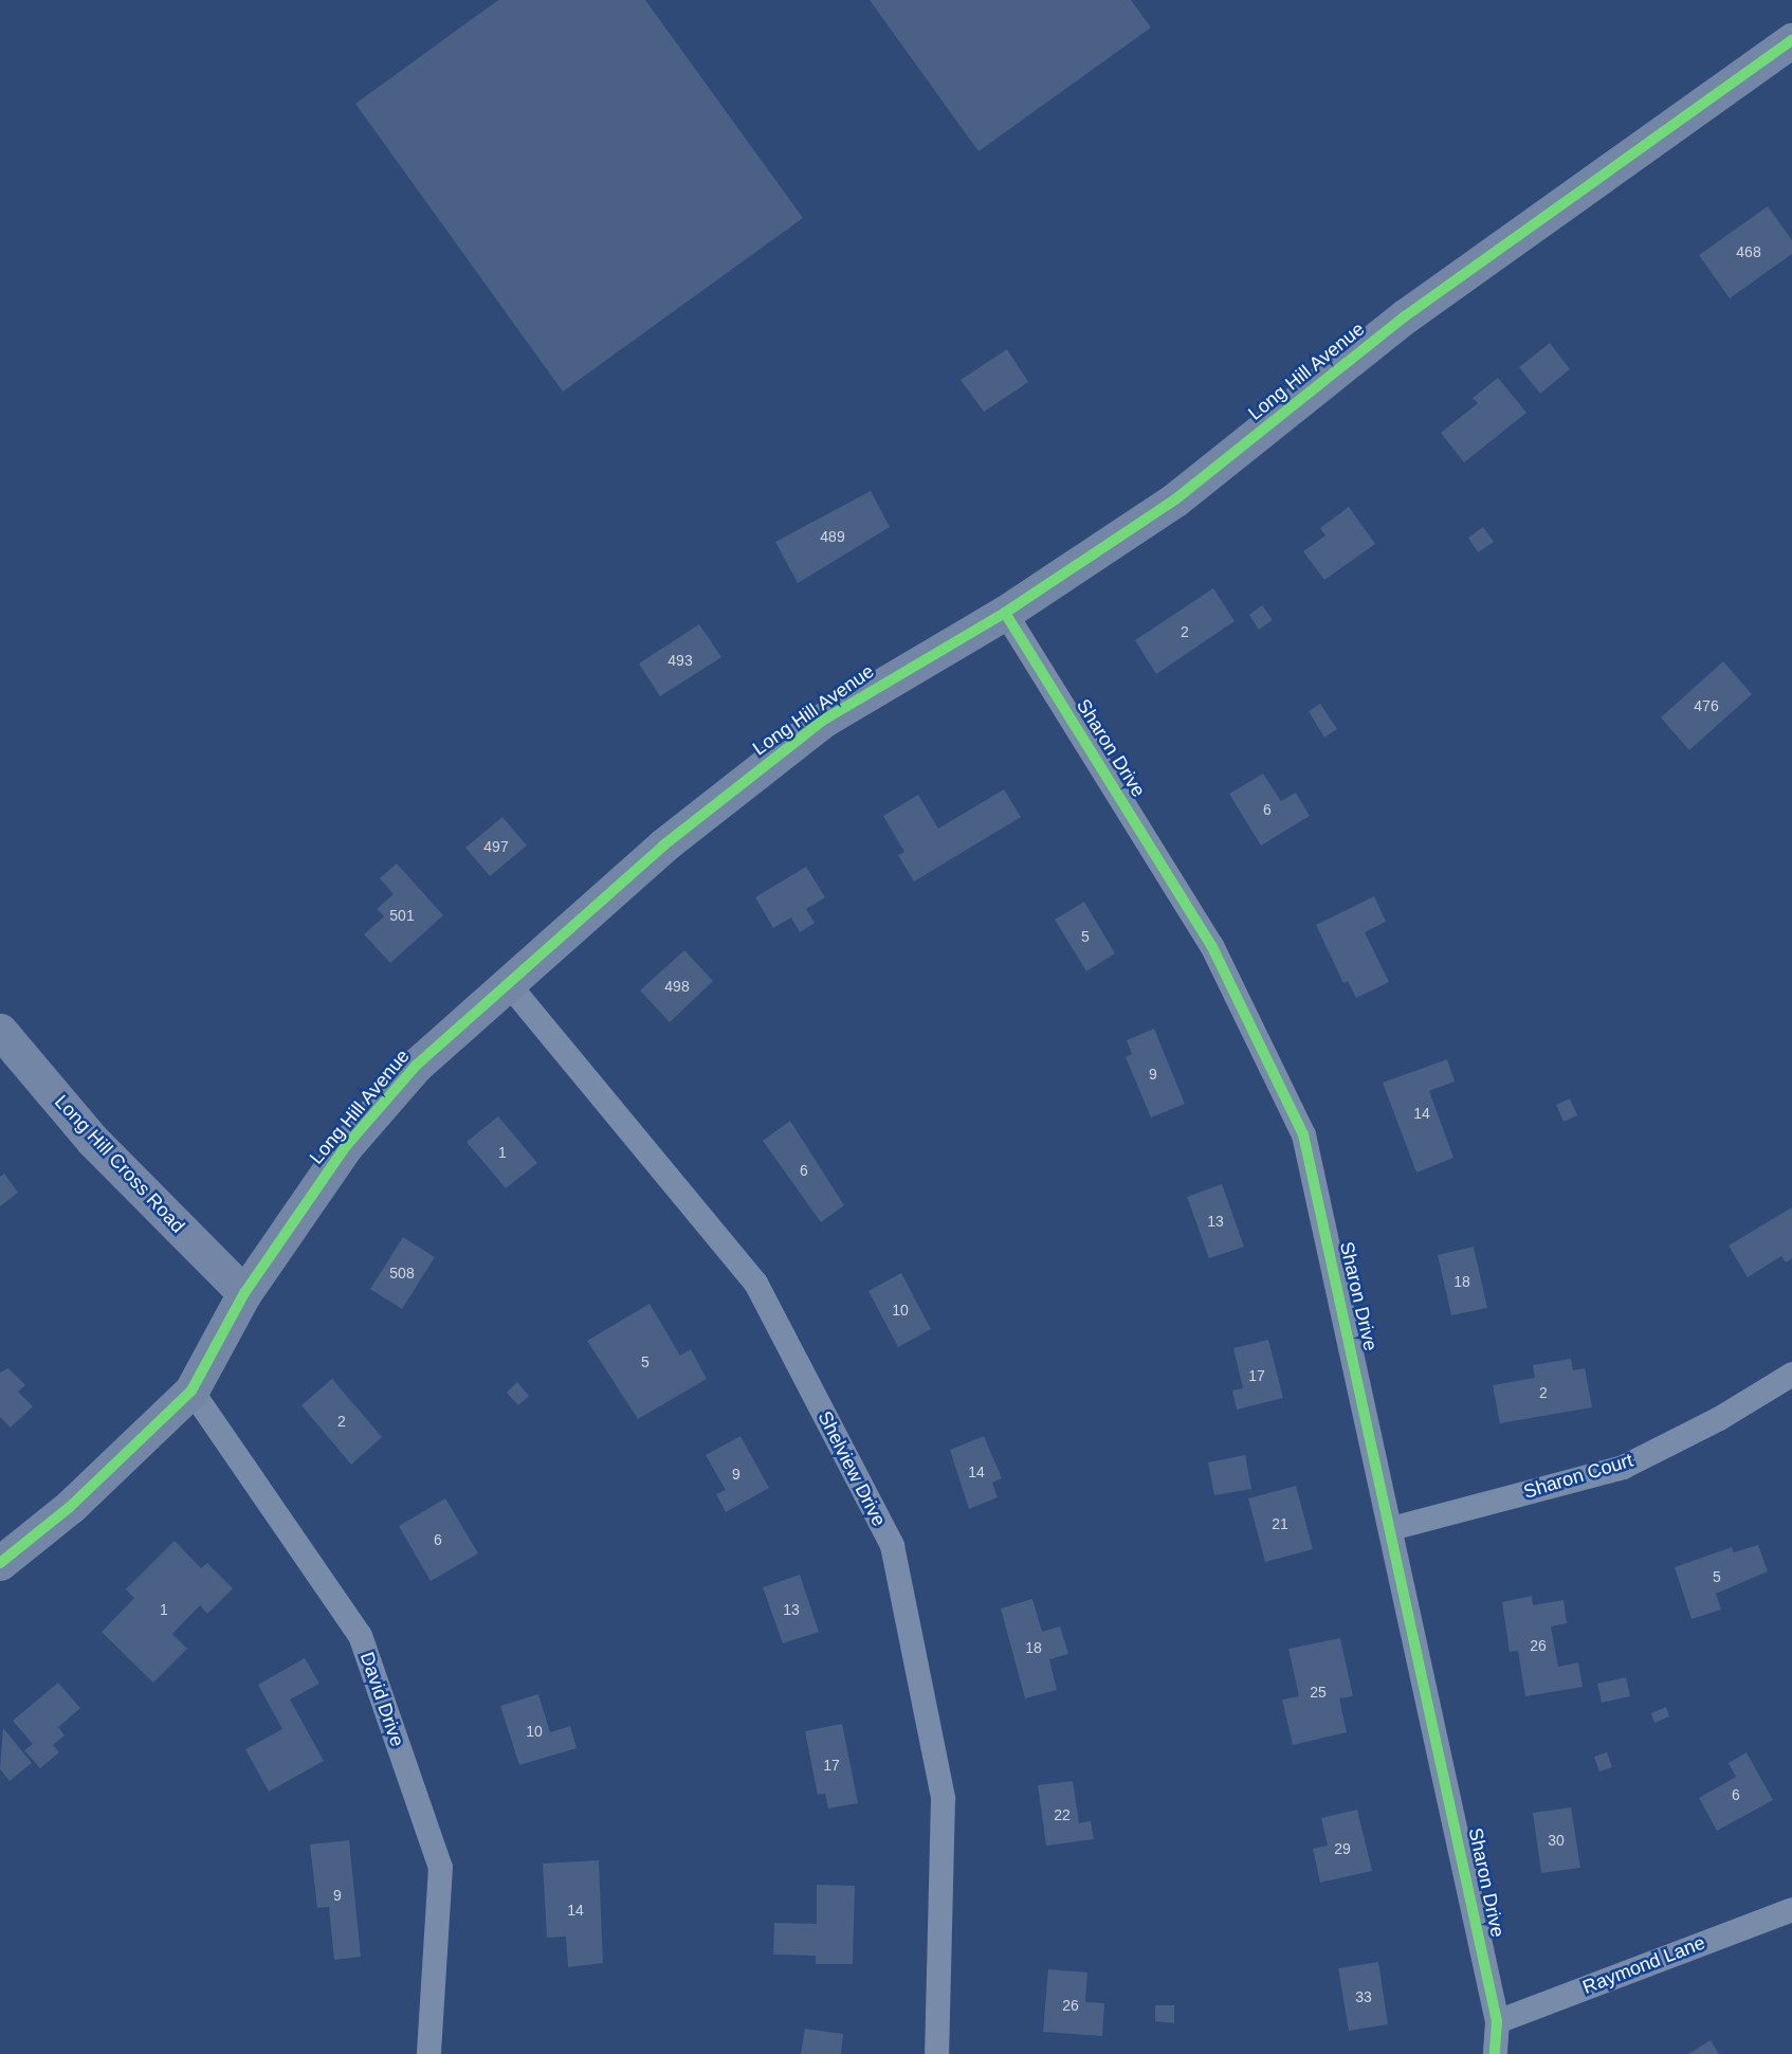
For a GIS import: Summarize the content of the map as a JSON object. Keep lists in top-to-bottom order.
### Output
{
  "streets": {
    "street": [
      "Long Hill Avenue",
      "Sharon Drive",
      "Long Hill Cross Road",
      "Shelview Drive",
      "Sharon Court",
      "David Drive",
      "Raymond Lane"
    ]
  },
  "crossings": [
    ["Long Hill Avenue", "Sharon Drive"],
    ["Long Hill Avenue", "Long Hill Cross Road"],
    ["Long Hill Avenue", "Shelview Drive"],
    ["Long Hill Avenue", "David Drive"],
    ["Sharon Drive", "Sharon Court"],
    ["Sharon Drive", "Raymond Lane"]
  ],
  "house_numbers": [
    "468",
    "489",
    "2",
    "493",
    "476",
    "6",
    "497",
    "501",
    "5",
    "498",
    "9",
    "14",
    "1",
    "6",
    "13",
    "508",
    "18",
    "10",
    "5",
    "17",
    "2",
    "2",
    "14",
    "9",
    "21",
    "6",
    "5",
    "1",
    "13",
    "26",
    "18",
    "25",
    "10",
    "17",
    "6",
    "22",
    "30",
    "29",
    "9",
    "14",
    "33",
    "26"
  ]
}
